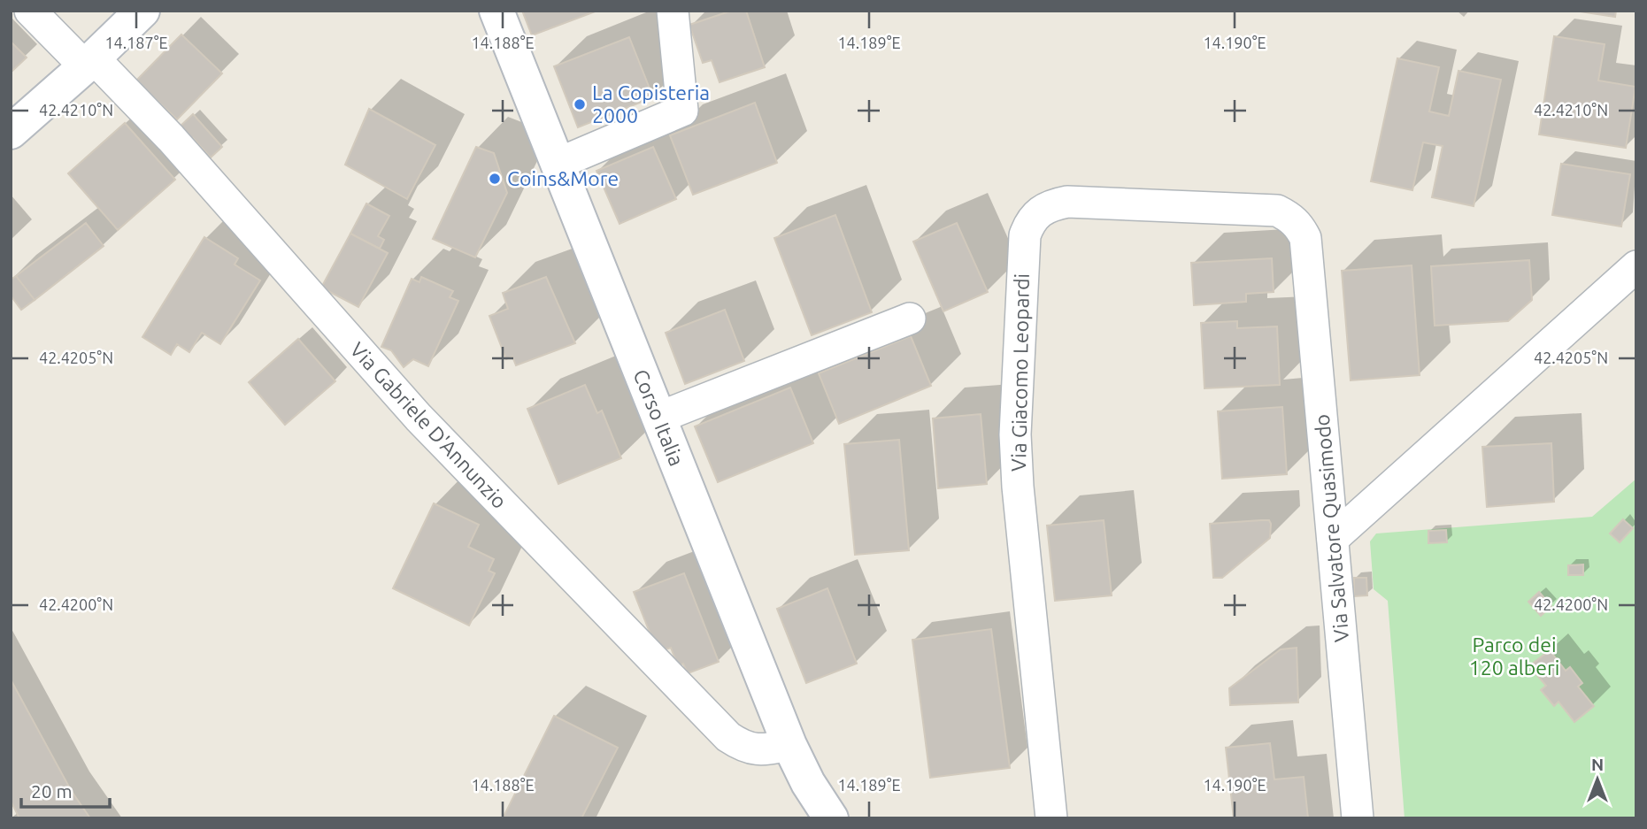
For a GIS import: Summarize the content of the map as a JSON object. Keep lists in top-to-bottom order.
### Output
{
  "streets": {
    "street": [
      "Via Giacomo Leopardi",
      "Corso Italia",
      "Via Gabriele D'Annunzio",
      "Via Salvatore Quasimodo"
    ]
  },
  "crossings": [
    ["Via Giacomo Leopardi", "Via Salvatore Quasimodo"],
    ["Corso Italia", "Via Gabriele D'Annunzio"]
  ],
  "parks": ["Parco dei 120 alberi"],
  "places": ["La Copisteria 2000", "Coins&More"],
  "scale_bar": "20 m",
  "north": "top",
  "coordinates": [
    "14.187°E",
    "14.188°E",
    "14.189°E",
    "14.190°E",
    "42.4210°N",
    "42.4205°N",
    "42.4200°N"
  ]
}
